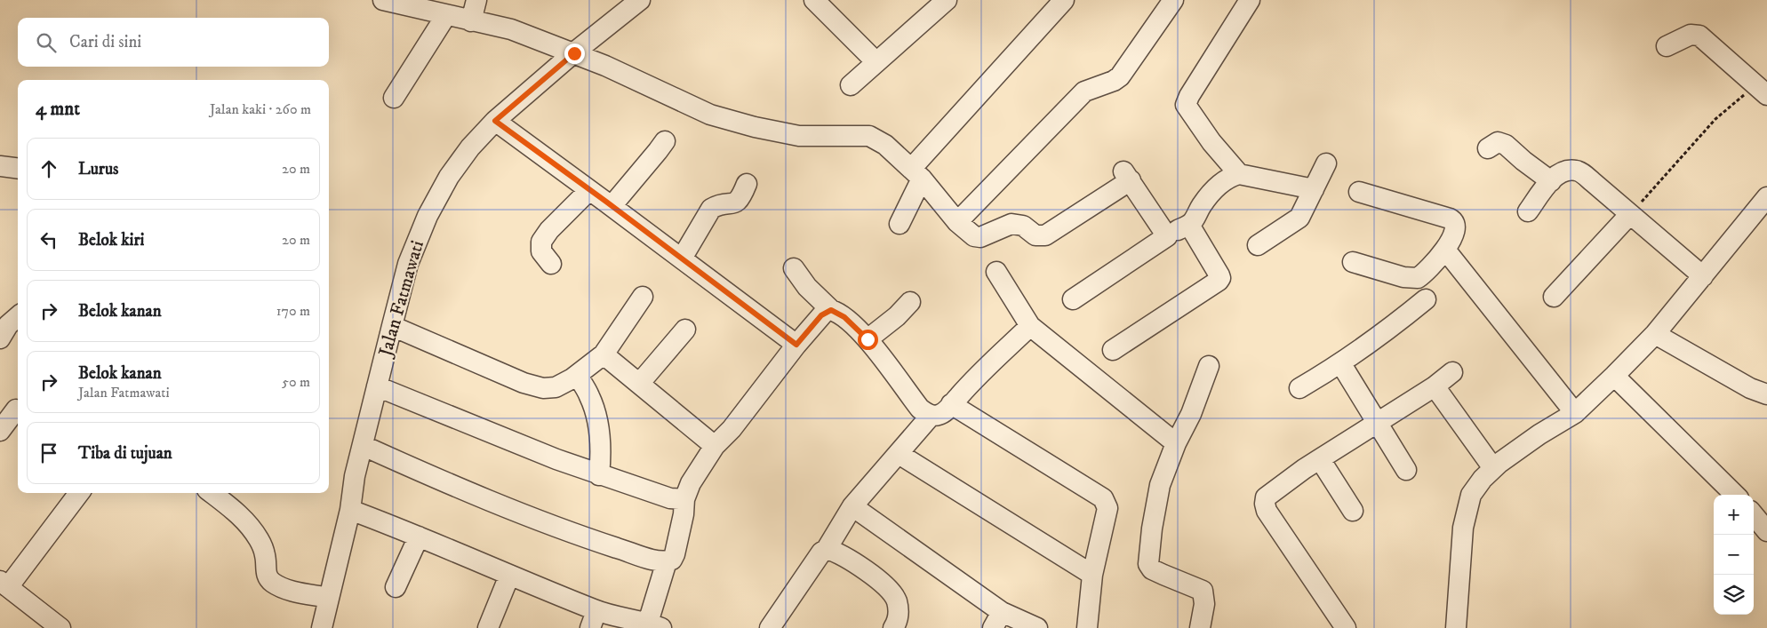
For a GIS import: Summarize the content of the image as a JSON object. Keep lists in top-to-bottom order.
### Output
{
  "streets": {
    "street": ["Jalan Fatmawati"]
  },
  "page": {
    "search": "Cari di sini",
    "heading": ["4 mnt", "Jalan kaki · 260 m"],
    "list": [
      ["Lurus", "20 m"],
      ["Belok kiri", "20 m"],
      ["Belok kanan", "170 m"],
      ["Belok kanan", "Jalan Fatmawati", "50 m"],
      "Tiba di tujuan"
    ],
    "map_buttons": ["+", "−"]
  }
}
